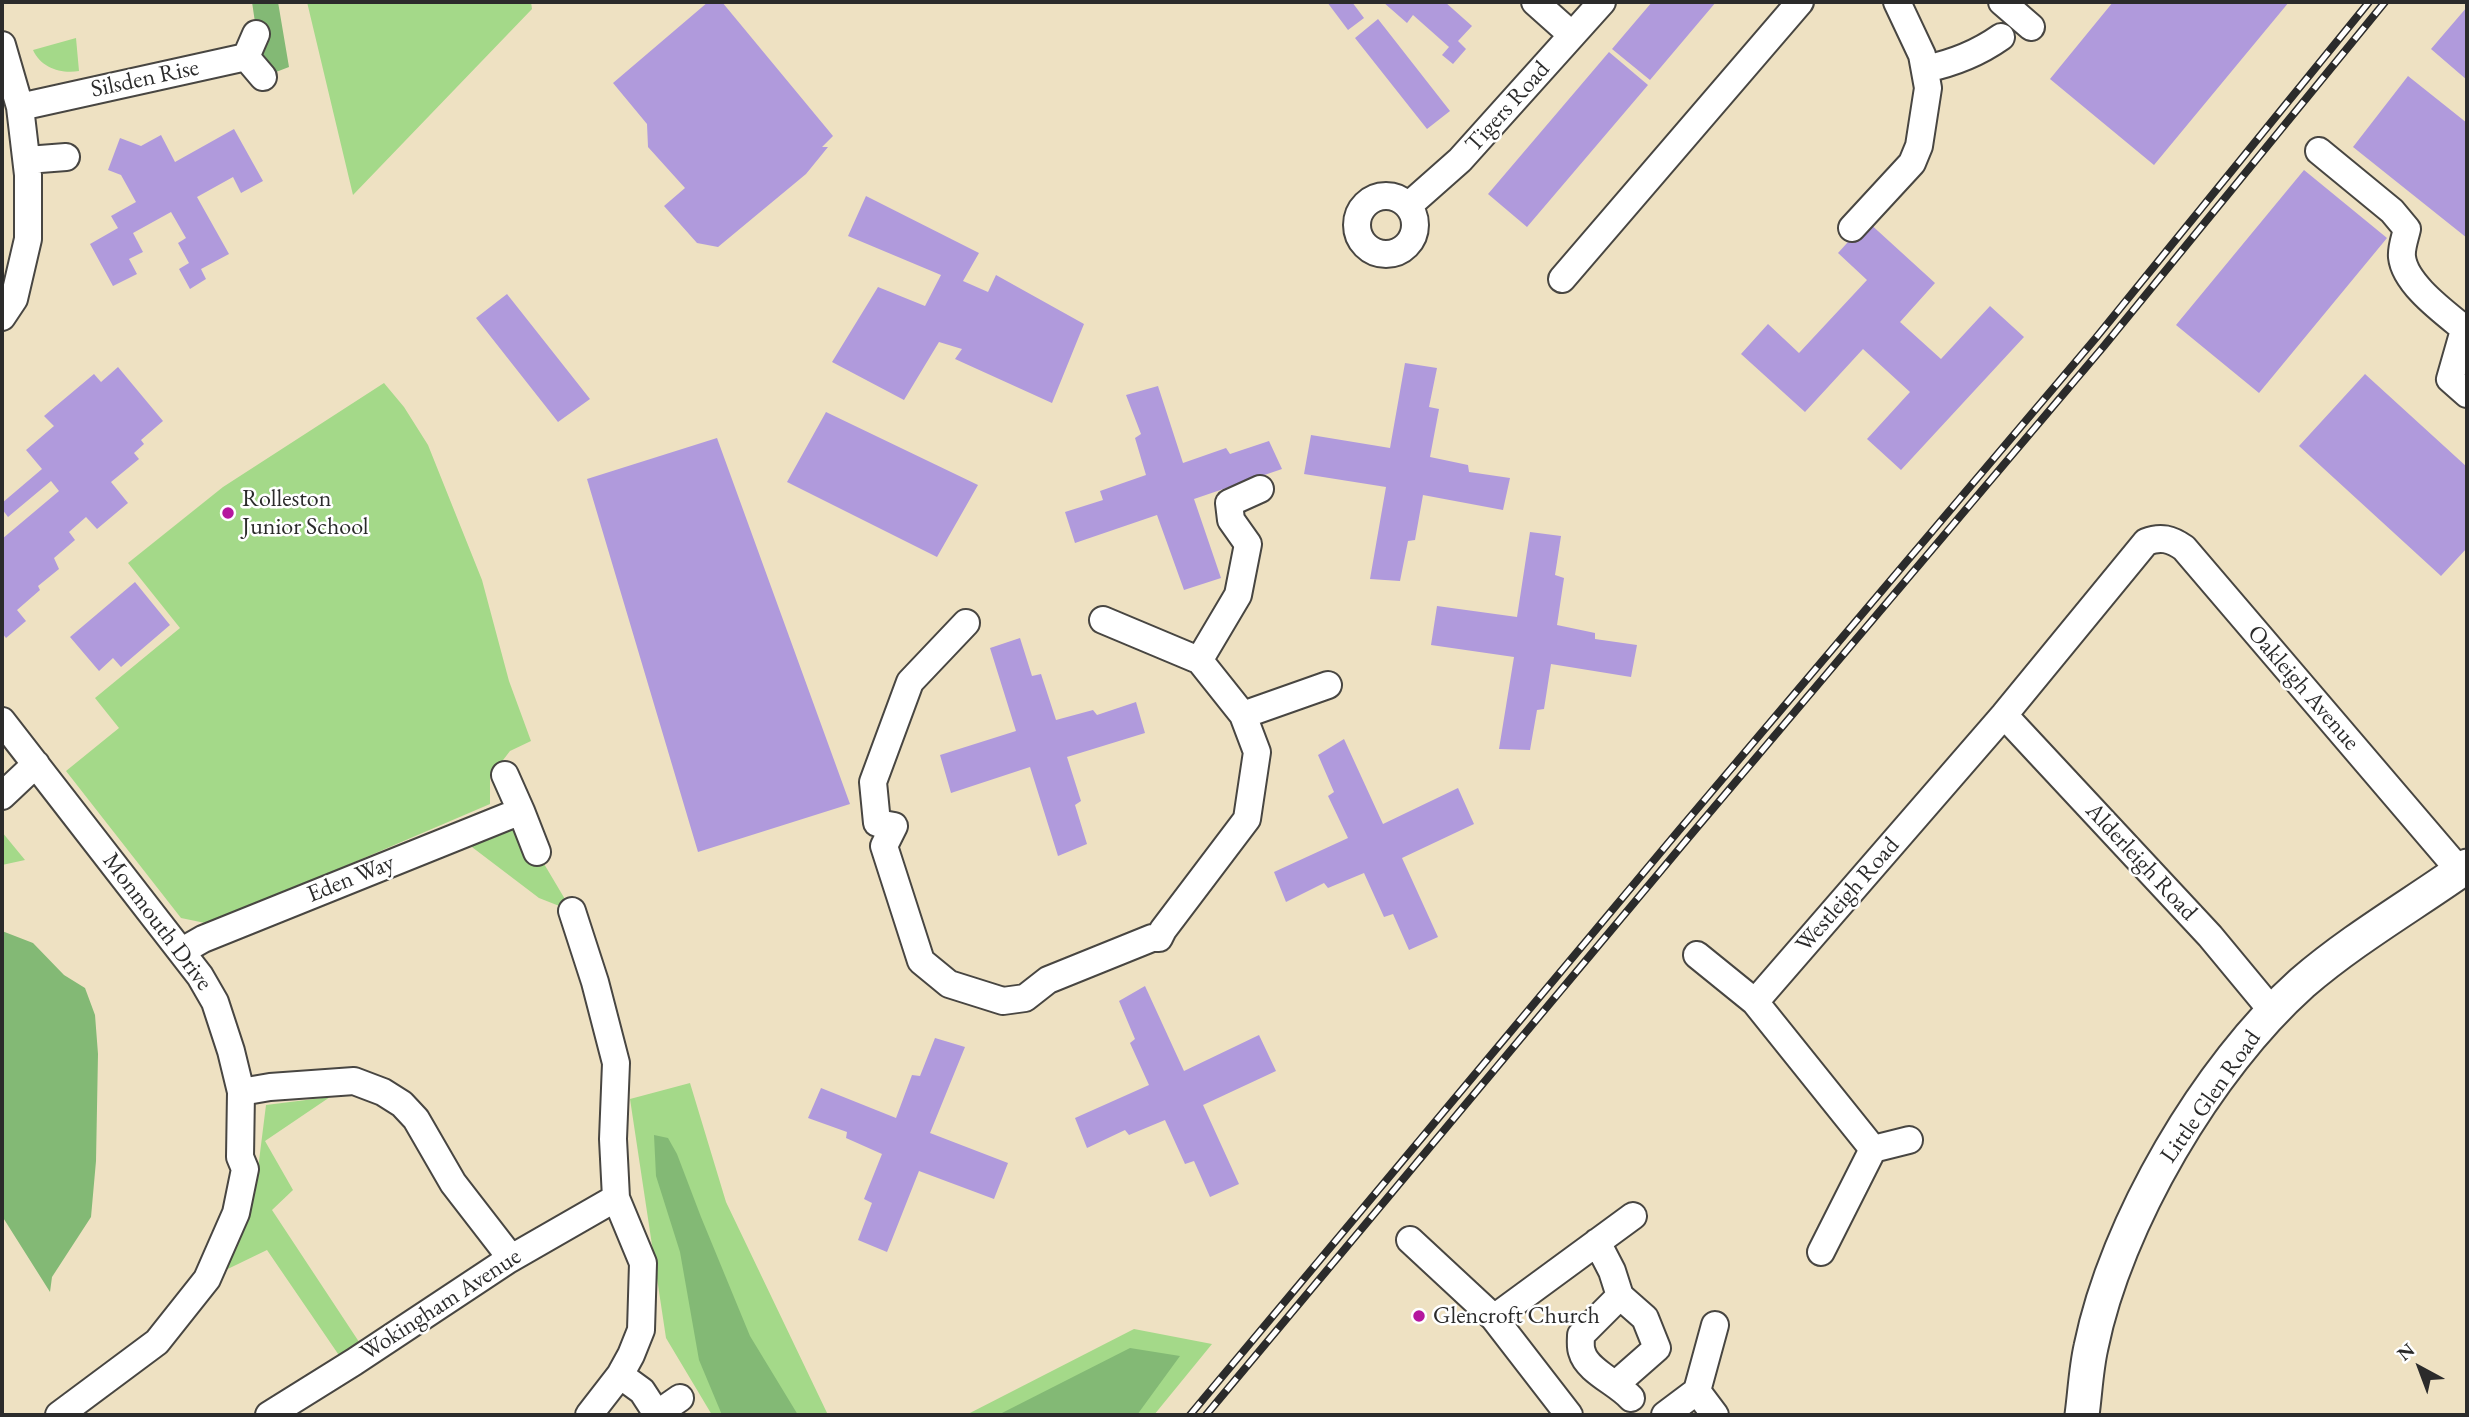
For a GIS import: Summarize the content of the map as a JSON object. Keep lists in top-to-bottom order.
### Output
{
  "streets": {
    "main road": ["Little Glen Road"],
    "street": [
      "Silsden Rise",
      "Tigers Road",
      "Oakleigh Avenue",
      "Alderleigh Road",
      "Eden Way",
      "Westleigh Road",
      "Monmouth Drive",
      "Wokingham Avenue"
    ]
  },
  "crossings": [
    ["Oakleigh Avenue", "Westleigh Road"],
    ["Oakleigh Avenue", "Little Glen Road"],
    ["Alderleigh Road", "Westleigh Road"],
    ["Alderleigh Road", "Little Glen Road"],
    ["Eden Way", "Monmouth Drive"]
  ],
  "places": ["Rolleston Junior School", "Glencroft Church"],
  "north": "top left"
}
